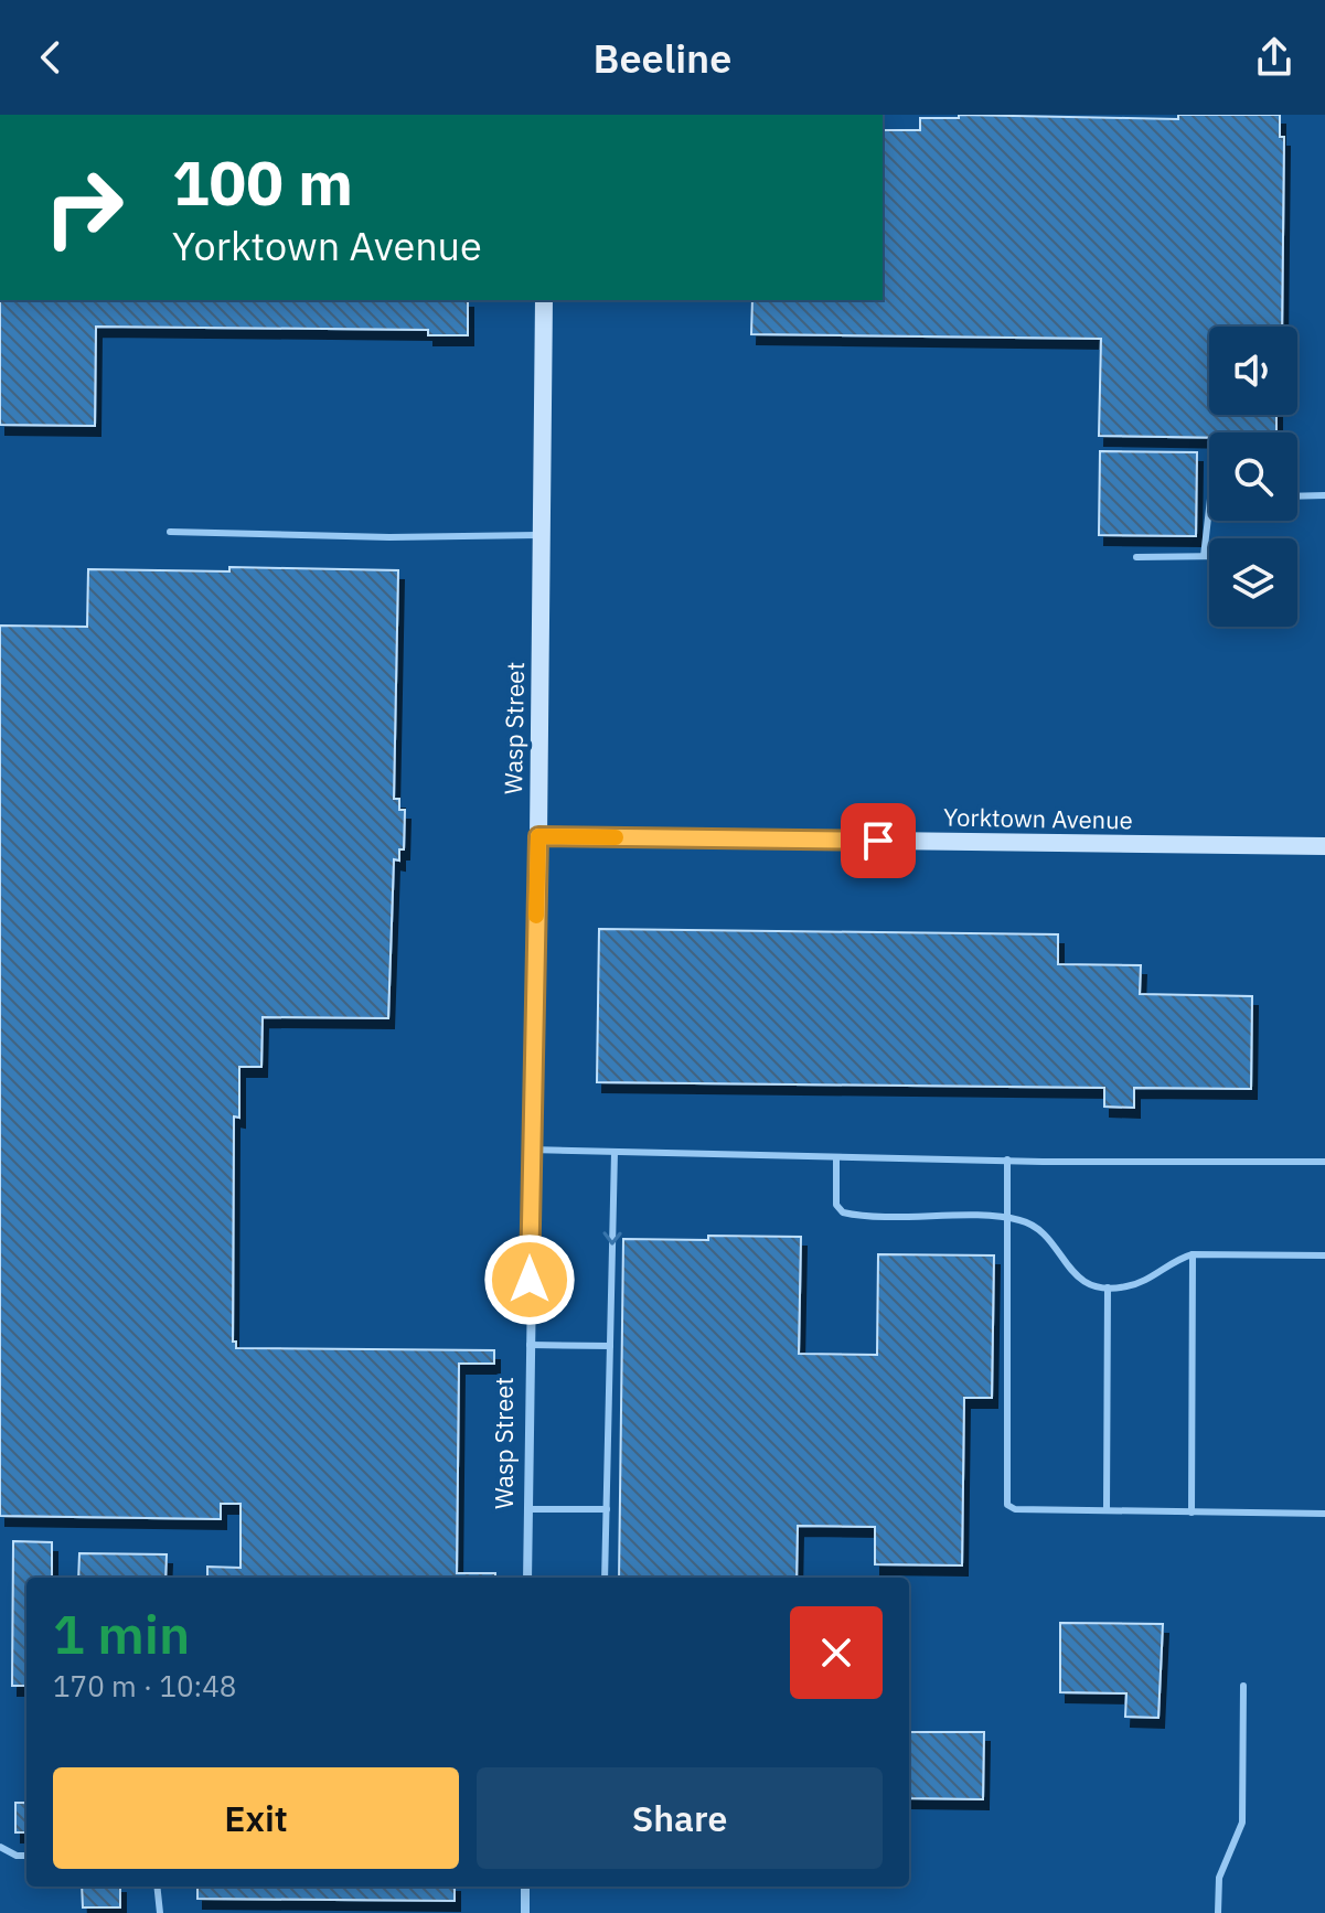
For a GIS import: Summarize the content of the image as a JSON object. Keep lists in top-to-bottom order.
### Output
{
  "streets": {
    "main road": ["Wasp Street", "Yorktown Avenue"]
  },
  "crossings": [
    ["Wasp Street", "Yorktown Avenue"]
  ],
  "page": {
    "header": "Beeline",
    "turn": ["100 m", "Yorktown Avenue"],
    "heading": ["1 min", "170 m · 10:48"],
    "buttons": ["Exit", "Share"]
  }
}
